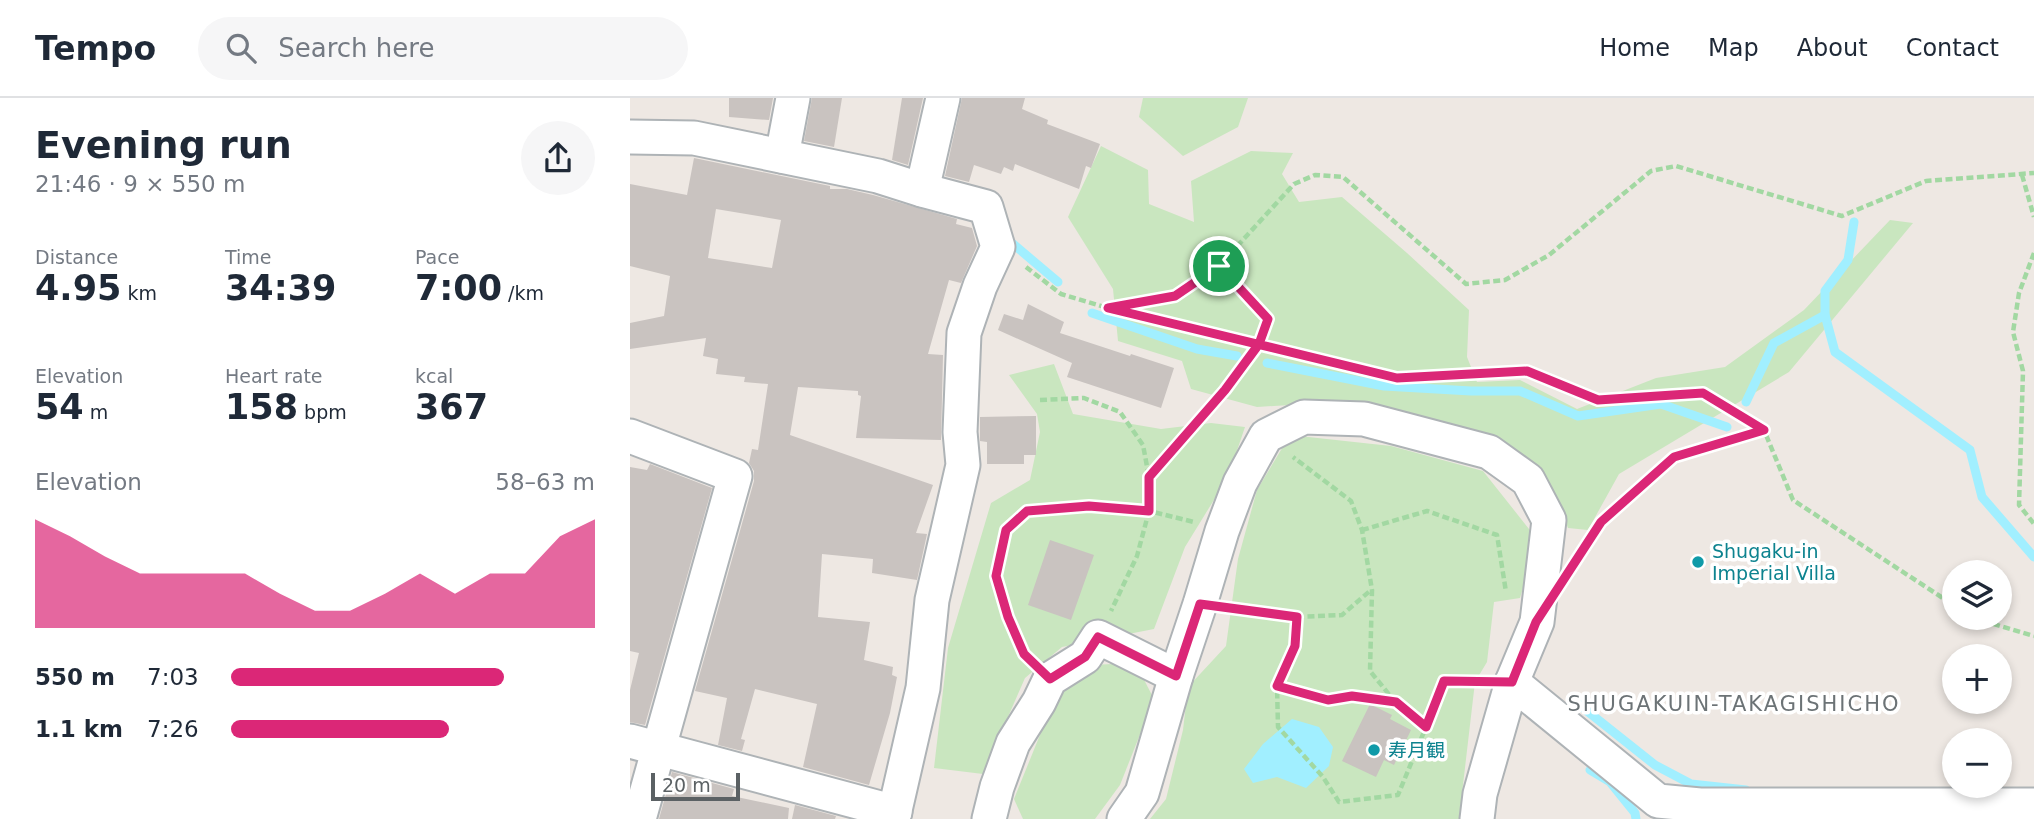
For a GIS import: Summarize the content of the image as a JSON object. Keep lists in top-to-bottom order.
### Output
{
  "districts": ["SHUGAKUIN-TAKAGISHICHO"],
  "places": ["Shugaku-in Imperial Villa", "寿月観"],
  "scale_bar": "20 m",
  "page": {
    "header": "Tempo",
    "search": "Search here",
    "nav": [
      "Home",
      "Map",
      "About",
      "Contact"
    ],
    "heading": ["Evening run", "21:46 · 9 × 550 m"],
    "stats": [
      ["Distance", "4.95 km"],
      ["Time", "34:39"],
      ["Pace", "7:00 /km"],
      ["Elevation", "54 m"],
      ["Heart rate", "158 bpm"],
      ["kcal", "367"]
    ],
    "chart": ["Elevation", "58–63 m"],
    "map_buttons": ["+", "−"],
    "list": [
      {
        "name": "550 m",
        "note": "7:03"
      },
      {
        "name": "1.1 km",
        "note": "7:26"
      }
    ],
    "scale": "20 m"
  }
}
